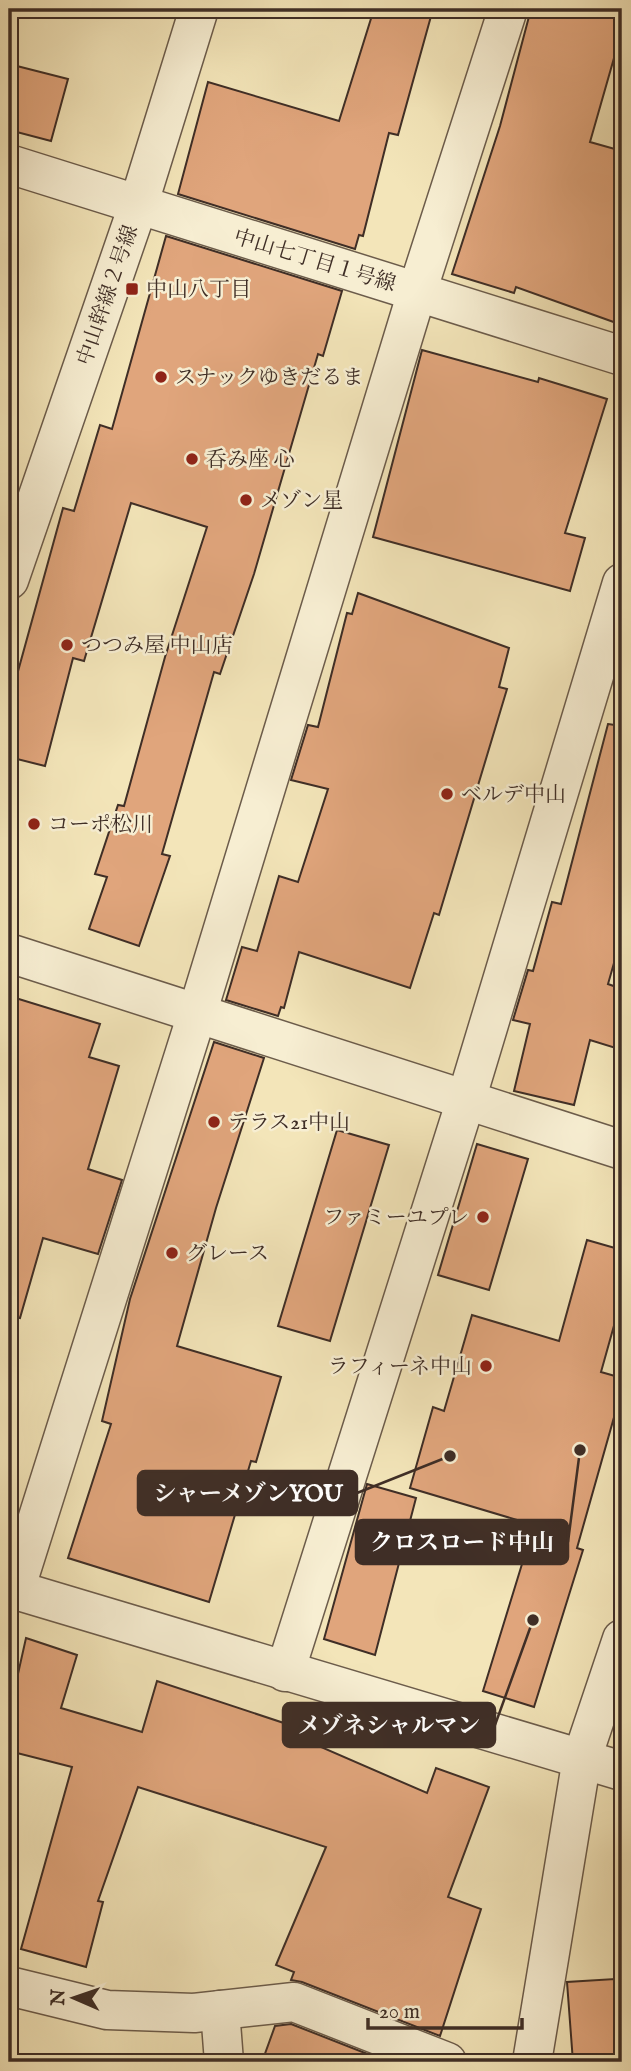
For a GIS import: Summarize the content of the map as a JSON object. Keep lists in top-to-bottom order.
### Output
{
  "streets": {
    "street": ["中山七丁目１号線", "中山幹線２号線"]
  },
  "crossings": [
    ["中山七丁目１号線", "中山幹線２号線"]
  ],
  "places": {
    "transit": ["中山八丁目"],
    "other": [
      "スナックゆきだるま",
      "呑み座 心",
      "メゾン星",
      "つつみ屋 中山店",
      "ベルデ中山",
      "コーポ松川",
      "テラス21中山",
      "ファミーユプレ",
      "グレース",
      "ラフィーネ中山",
      "クロスロード中山",
      "シャーメゾンYOU",
      "メゾネシャルマン"
    ]
  },
  "scale_bar": "20 m",
  "north": "left"
}
